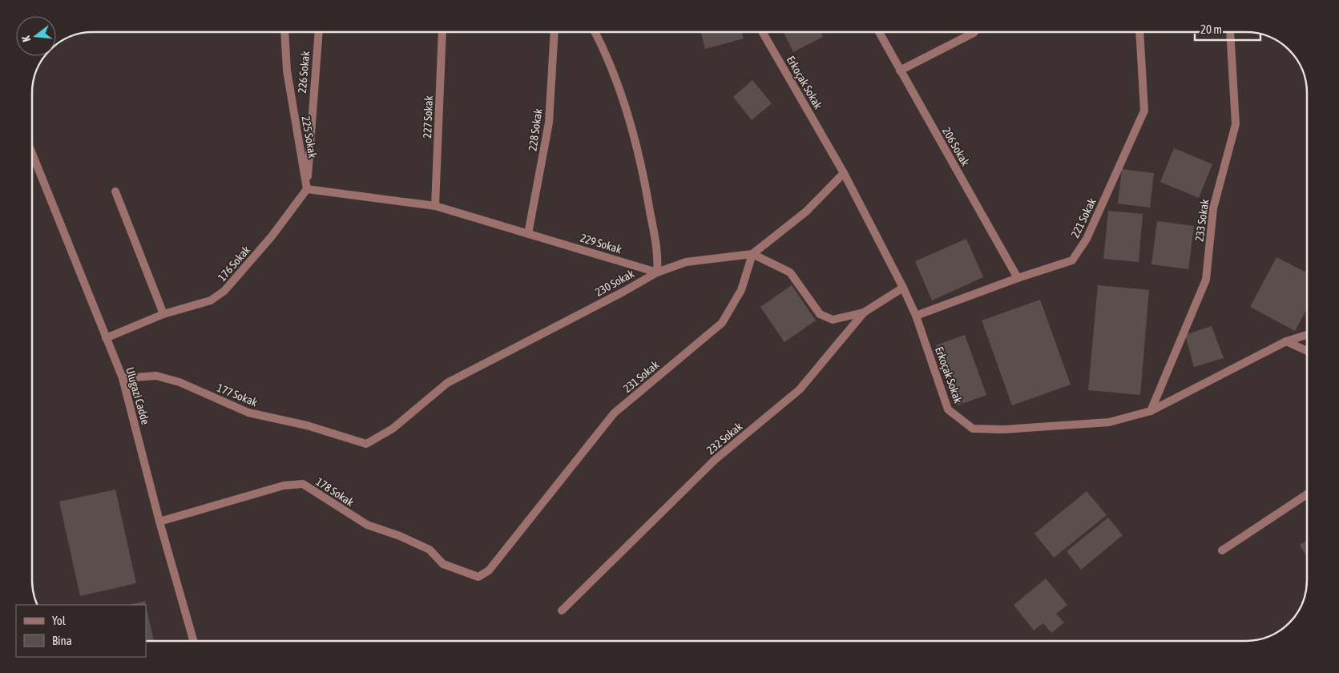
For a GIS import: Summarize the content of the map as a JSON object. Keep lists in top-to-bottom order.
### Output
{
  "streets": {
    "street": [
      "226 Sokak",
      "Erkoçak Sokak",
      "227 Sokak",
      "228 Sokak",
      "225 Sokak",
      "206 Sokak",
      "221 Sokak",
      "233 Sokak",
      "229 Sokak",
      "176 Sokak",
      "230 Sokak",
      "231 Sokak",
      "177 Sokak",
      "Ulugazi Cadde",
      "232 Sokak",
      "178 Sokak"
    ]
  },
  "crossings": [
    ["226 Sokak", "225 Sokak"],
    ["226 Sokak", "229 Sokak"],
    ["226 Sokak", "176 Sokak"],
    ["Erkoçak Sokak", "221 Sokak"],
    ["Erkoçak Sokak", "233 Sokak"],
    ["Erkoçak Sokak", "232 Sokak"],
    ["227 Sokak", "229 Sokak"],
    ["228 Sokak", "229 Sokak"],
    ["225 Sokak", "229 Sokak"],
    ["225 Sokak", "176 Sokak"],
    ["206 Sokak", "221 Sokak"],
    ["229 Sokak", "176 Sokak"],
    ["229 Sokak", "230 Sokak"],
    ["176 Sokak", "Ulugazi Cadde"],
    ["230 Sokak", "177 Sokak"],
    ["231 Sokak", "178 Sokak"],
    ["177 Sokak", "Ulugazi Cadde"],
    ["Ulugazi Cadde", "178 Sokak"]
  ],
  "legend": ["Yol", "Bina"],
  "scale_bar": "20 m",
  "north": "left"
}
